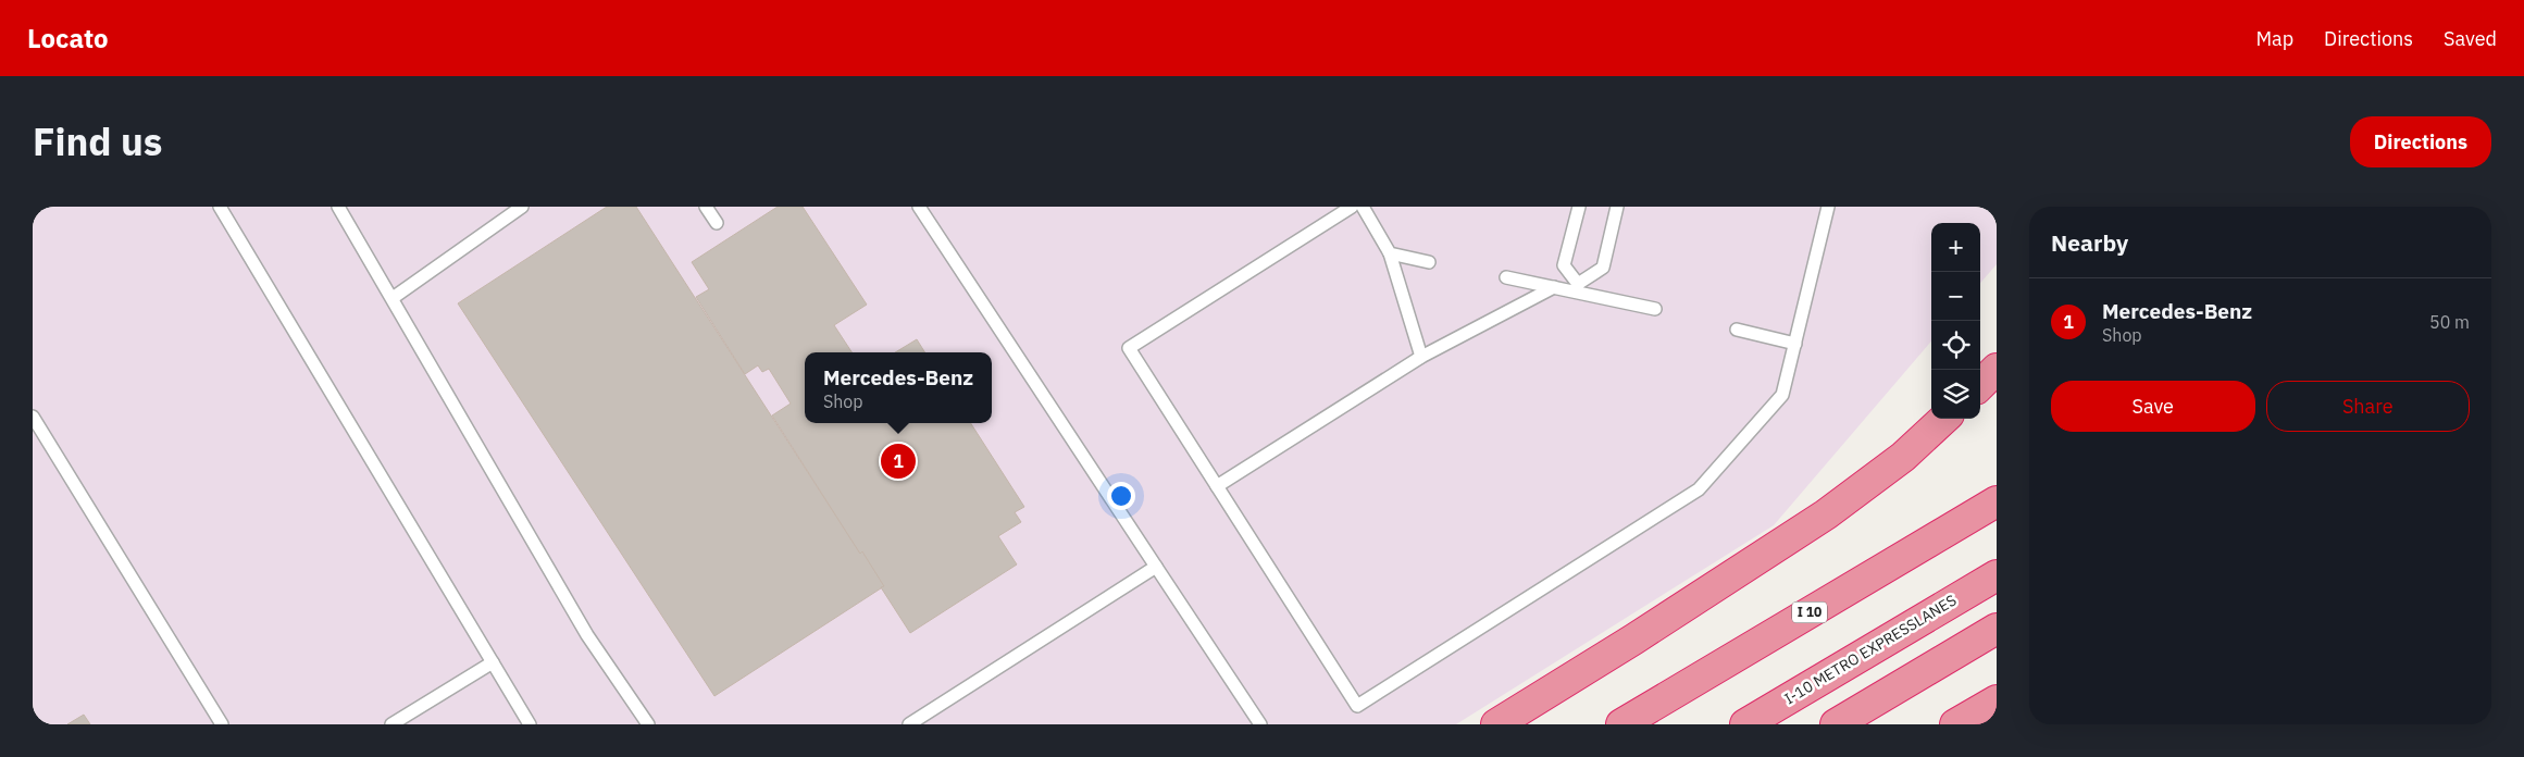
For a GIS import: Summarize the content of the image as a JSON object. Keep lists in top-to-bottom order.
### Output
{
  "streets": {
    "highway": ["I 10", "I-10 METRO EXPRESSLANES"]
  },
  "page": {
    "header": "Locato",
    "nav": ["Map", "Directions", "Saved"],
    "title": "Find us",
    "buttons": [
      "Directions",
      ["Save", "Share"]
    ],
    "heading": "Nearby",
    "map_buttons": ["+", "−"],
    "list": [
      {
        "mark": "1",
        "name": "Mercedes-Benz",
        "note": "Shop",
        "value": "50 m"
      }
    ],
    "popup": ["Mercedes-Benz", "Shop"],
    "pins": "1"
  }
}
